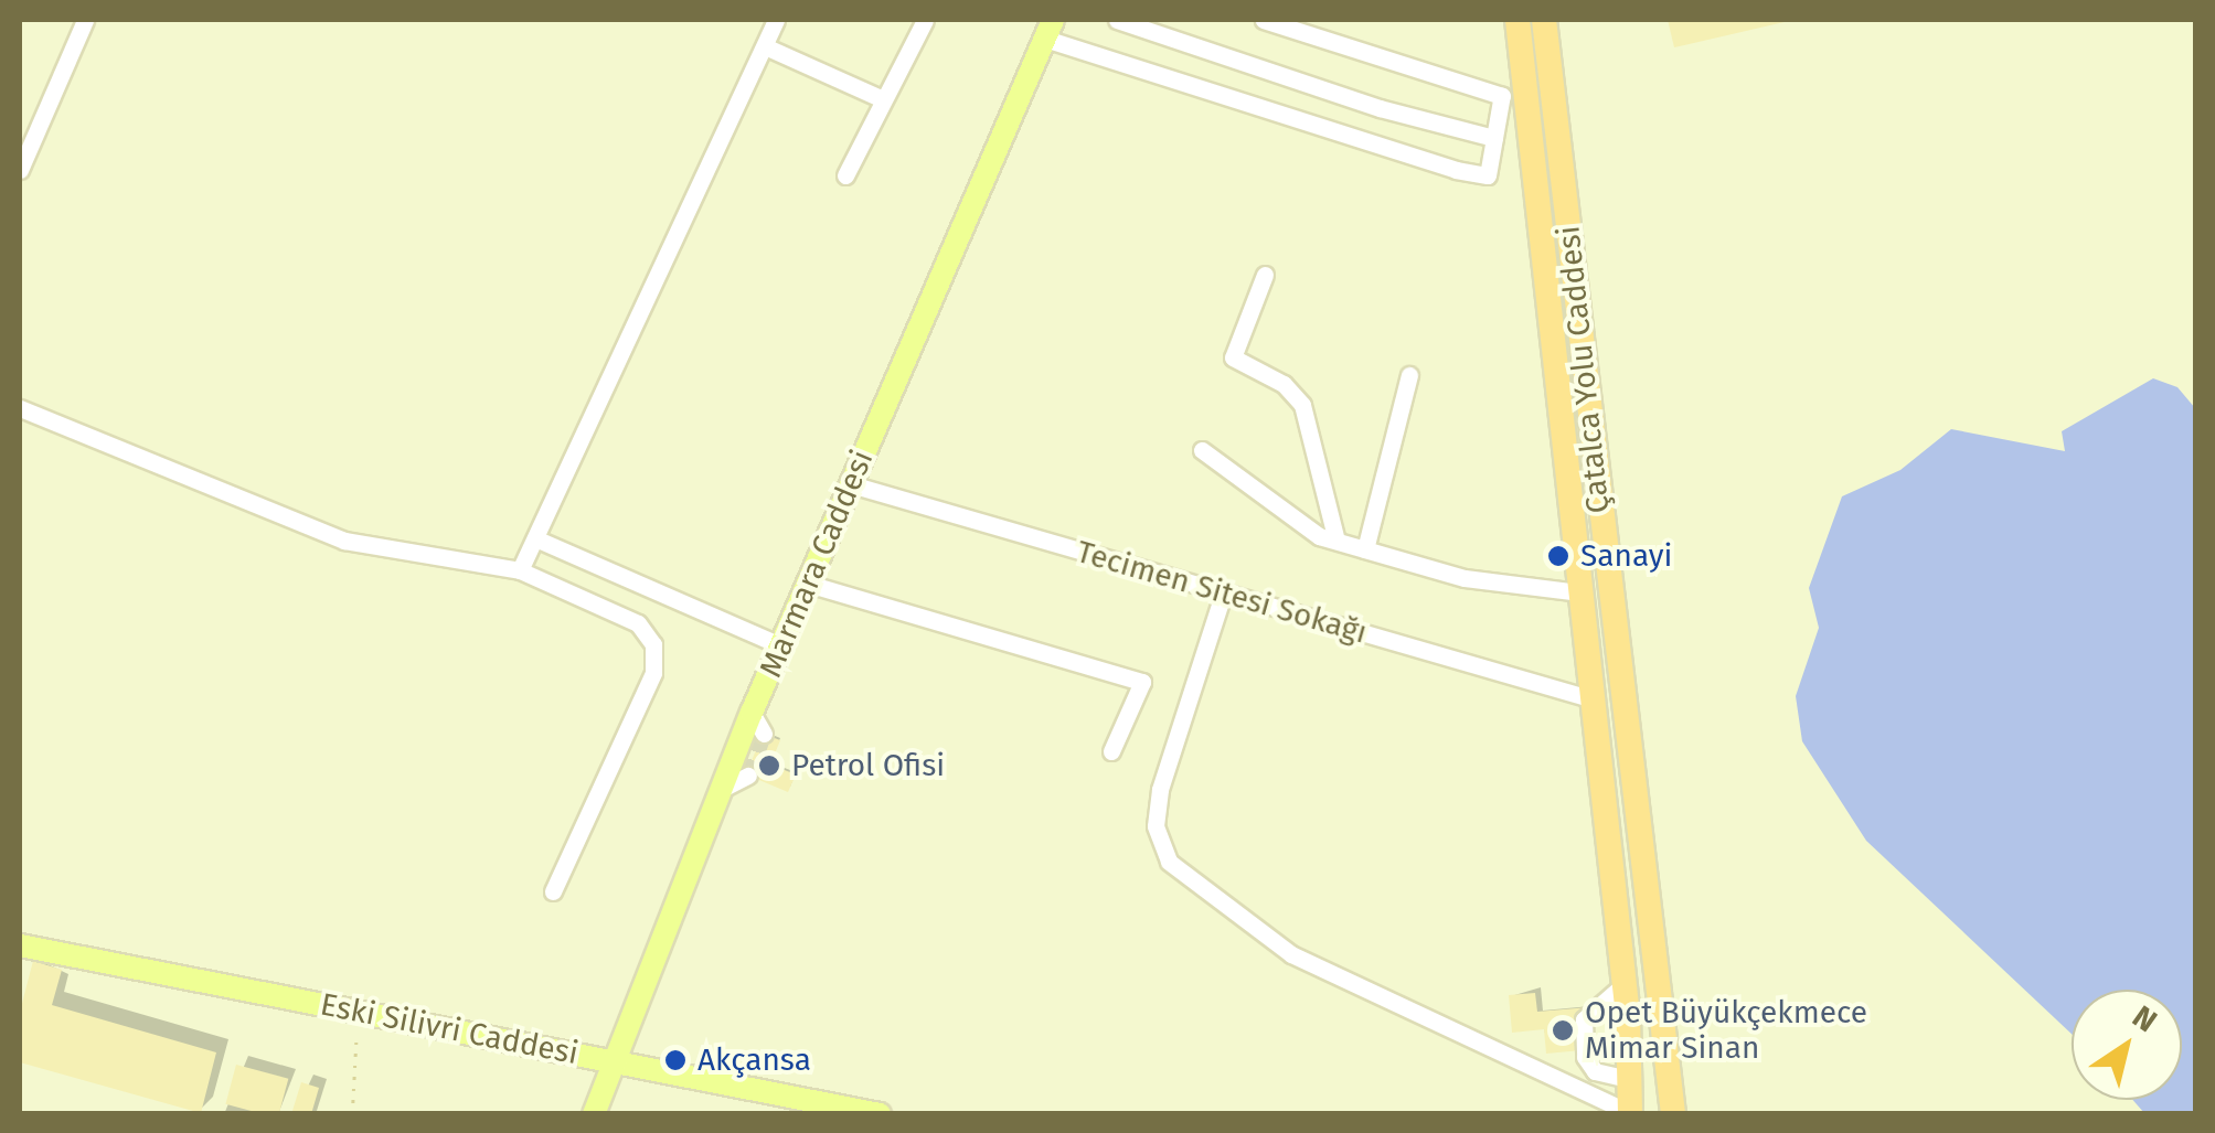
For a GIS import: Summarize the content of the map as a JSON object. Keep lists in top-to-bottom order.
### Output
{
  "streets": {
    "highway": ["Çatalca Yolu Caddesi"],
    "main road": ["Marmara Caddesi", "Eski Silivri Caddesi"],
    "street": ["Tecimen Sitesi Sokağı"]
  },
  "crossings": [
    ["Çatalca Yolu Caddesi", "Tecimen Sitesi Sokağı"],
    ["Marmara Caddesi", "Tecimen Sitesi Sokağı"],
    ["Marmara Caddesi", "Eski Silivri Caddesi"]
  ],
  "places": [
    "Sanayi",
    "Petrol Ofisi",
    "Opet Büyükçekmece Mimar Sinan",
    "Akçansa"
  ],
  "north": "top right"
}
